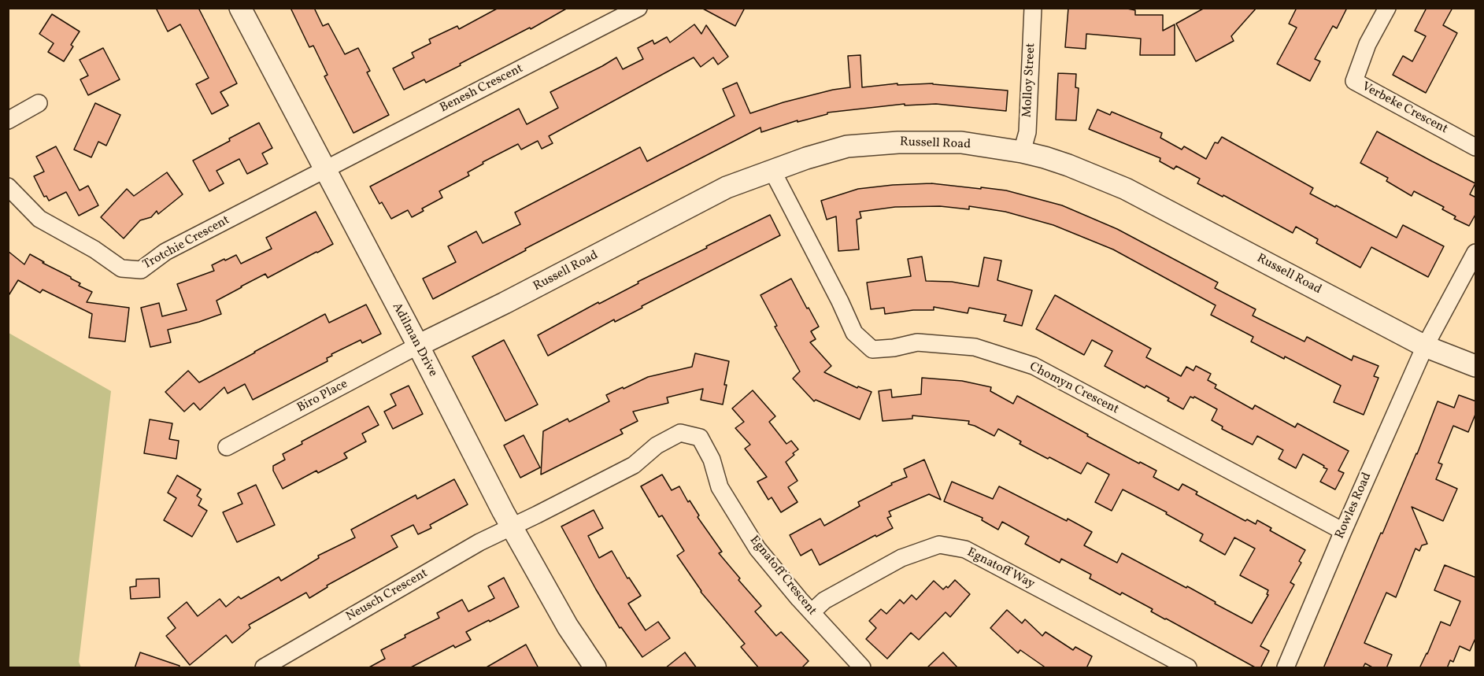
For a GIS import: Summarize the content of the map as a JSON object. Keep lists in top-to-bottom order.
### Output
{
  "streets": {
    "street": [
      "Molloy Street",
      "Benesh Crescent",
      "Verbeke Crescent",
      "Russell Road",
      "Trotchie Crescent",
      "Adilman Drive",
      "Chomyn Crescent",
      "Biro Place",
      "Rowles Road",
      "Egnatoff Way",
      "Egnatoff Crescent",
      "Neusch Crescent"
    ]
  },
  "crossings": [
    ["Molloy Street", "Russell Road"],
    ["Benesh Crescent", "Trotchie Crescent"],
    ["Benesh Crescent", "Adilman Drive"],
    ["Russell Road", "Adilman Drive"],
    ["Russell Road", "Chomyn Crescent"],
    ["Russell Road", "Biro Place"],
    ["Russell Road", "Rowles Road"],
    ["Trotchie Crescent", "Adilman Drive"],
    ["Adilman Drive", "Biro Place"],
    ["Adilman Drive", "Egnatoff Crescent"],
    ["Adilman Drive", "Neusch Crescent"],
    ["Chomyn Crescent", "Rowles Road"],
    ["Egnatoff Way", "Egnatoff Crescent"],
    ["Egnatoff Crescent", "Neusch Crescent"]
  ]
}
